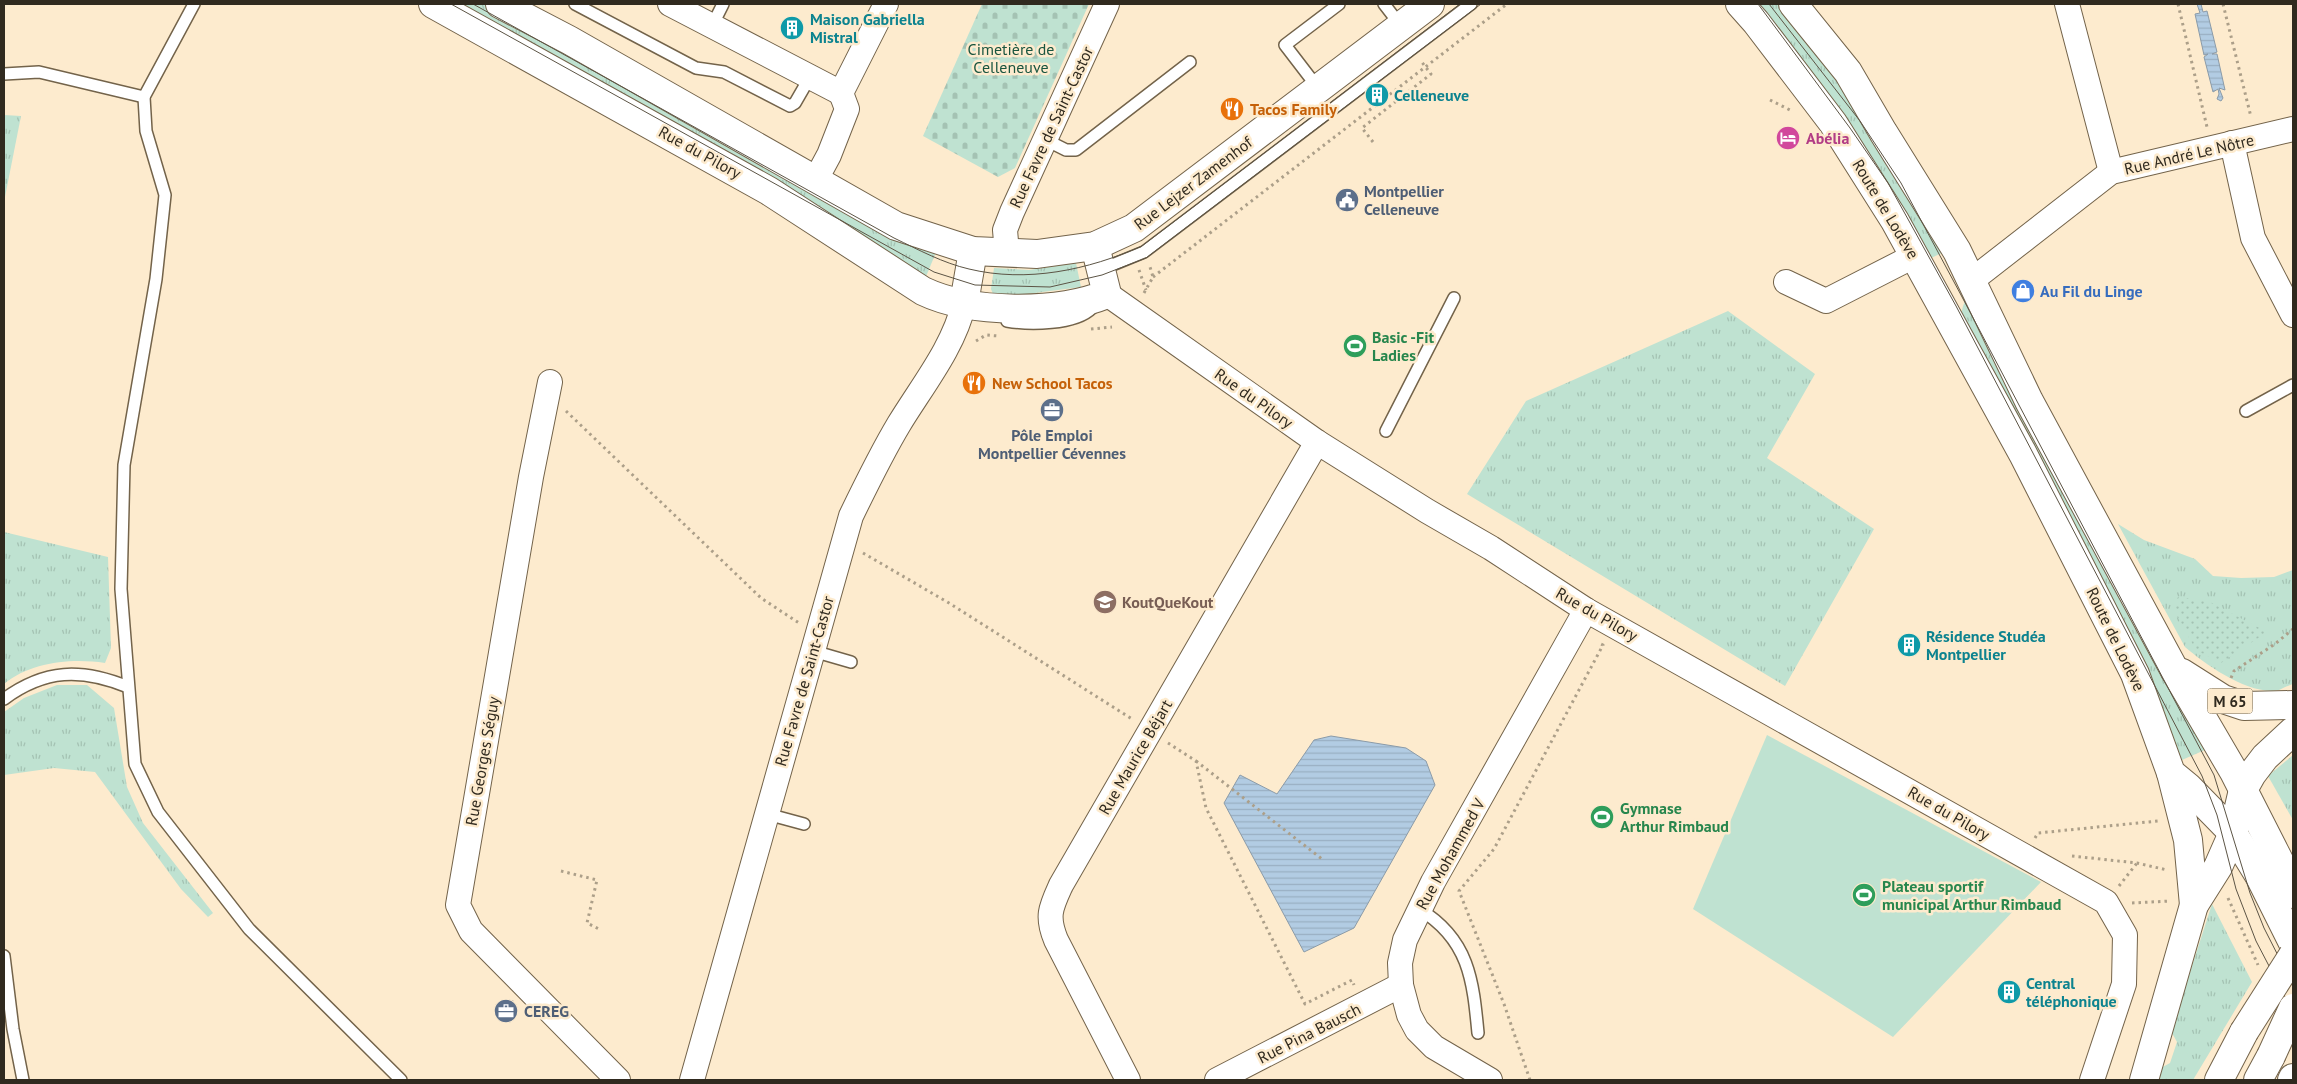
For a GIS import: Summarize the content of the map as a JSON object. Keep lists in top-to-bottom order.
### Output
{
  "streets": {
    "main road": [
      "Rue du Pilory",
      "Rue Lejzer Zamenhof",
      "Route de Lodève",
      "M 65"
    ],
    "street": [
      "Rue Favre de Saint-Castor",
      "Rue André Le Nôtre",
      "Rue Maurice Béjart",
      "Rue Georges Séguy",
      "Rue Mohammed V",
      "Rue Pina Bausch"
    ]
  },
  "crossings": [
    ["Rue Favre de Saint-Castor", "Rue du Pilory"],
    ["Rue du Pilory", "Rue Lejzer Zamenhof"],
    ["Rue du Pilory", "Rue Maurice Béjart"],
    ["Rue du Pilory", "Rue Mohammed V"],
    ["Rue Mohammed V", "Rue Pina Bausch"]
  ],
  "parks": ["Cimetière de Celleneuve"],
  "places": {
    "building": [
      "Maison Gabriella Mistral",
      "Celleneuve",
      "Résidence Studéa Montpellier",
      "Central téléphonique"
    ],
    "restaurant": ["Tacos Family", "New School Tacos"],
    "hotel": ["Abélia"],
    "public building": ["Montpellier Celleneuve"],
    "shop": ["Au Fil du Linge"],
    "sports": ["Basic -Fit Ladies", "Gymnase Arthur Rimbaud", "Plateau sportif municipal Arthur Rimbaud"],
    "office": ["Pôle Emploi Montpellier Cévennes", "CEREG"],
    "school or university": ["KoutQueKout"]
  }
}
